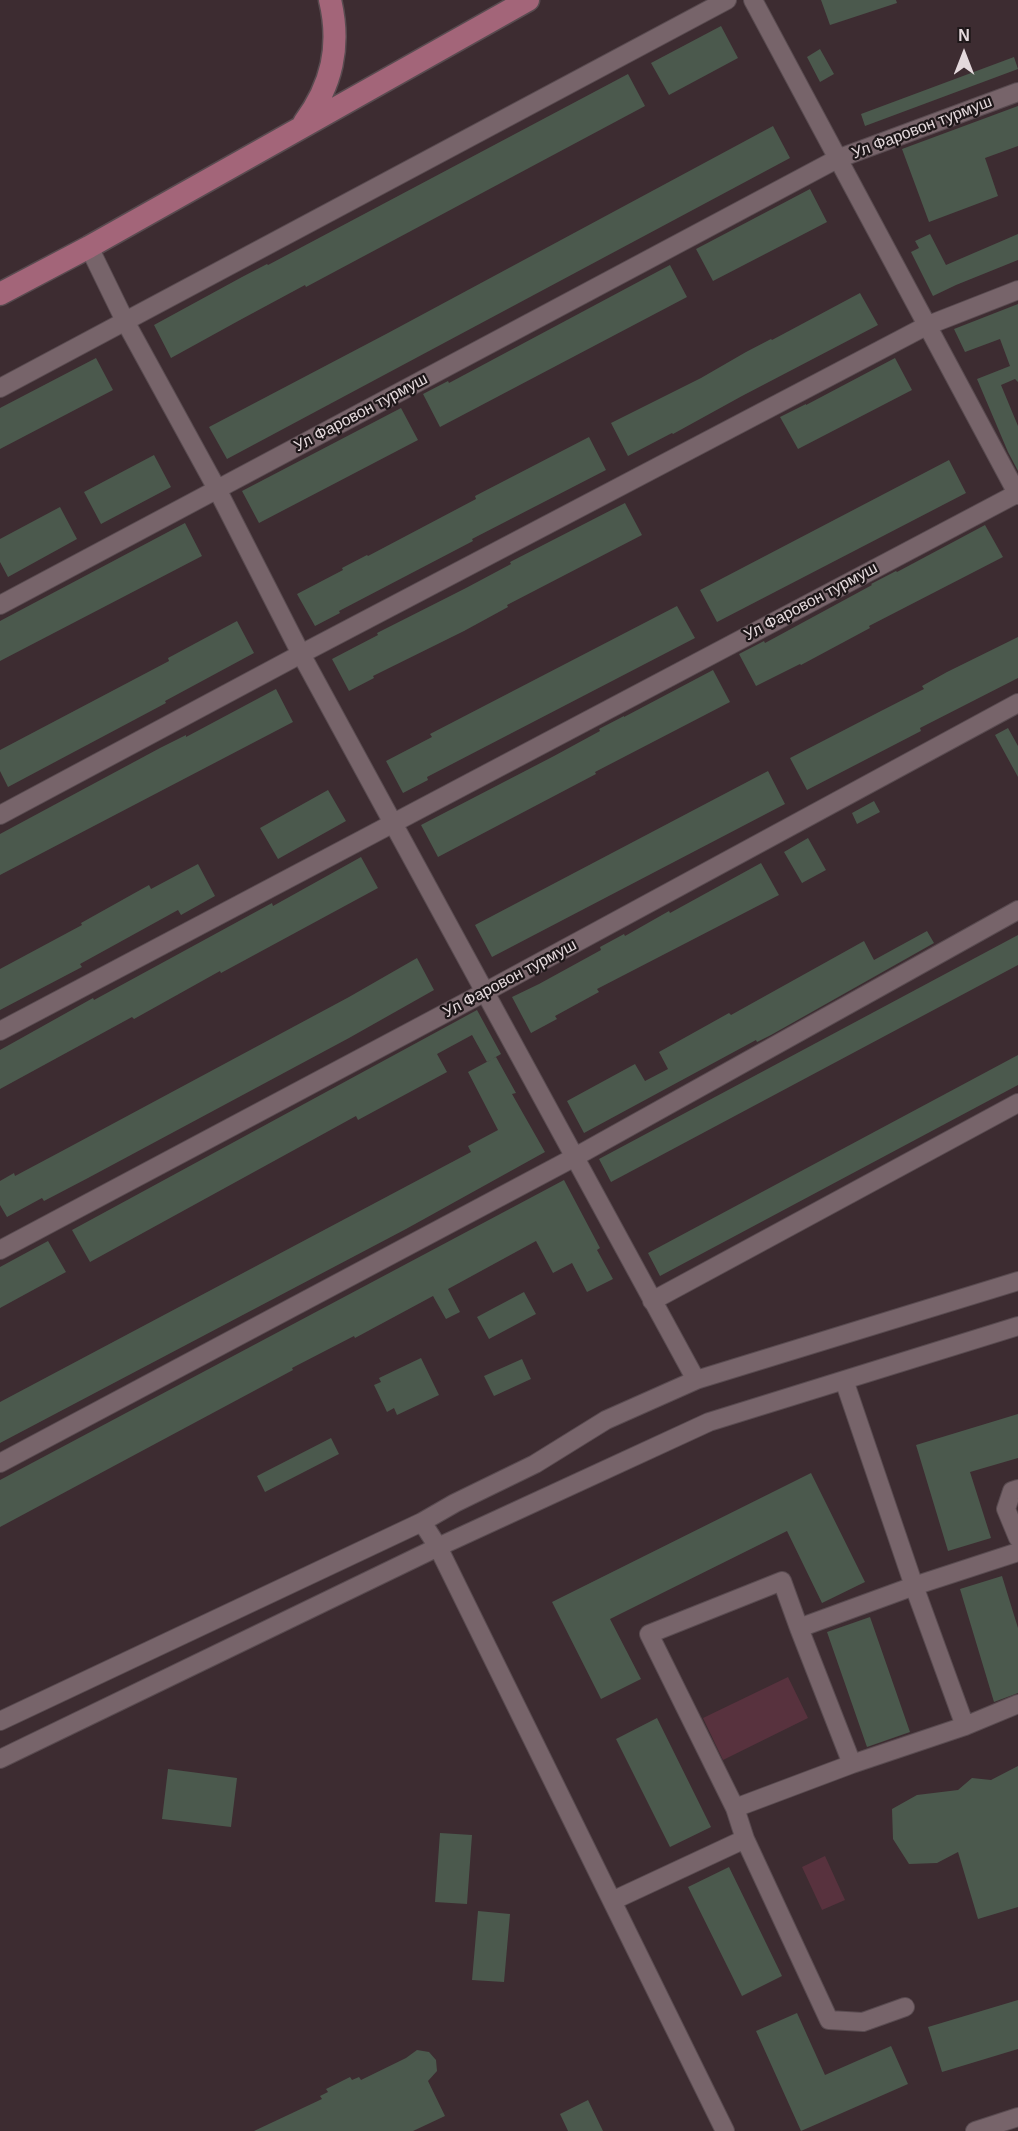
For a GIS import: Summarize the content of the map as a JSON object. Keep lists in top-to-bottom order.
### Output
{
  "streets": {
    "street": ["Ул Фаровон турмуш"]
  },
  "north": "top"
}
